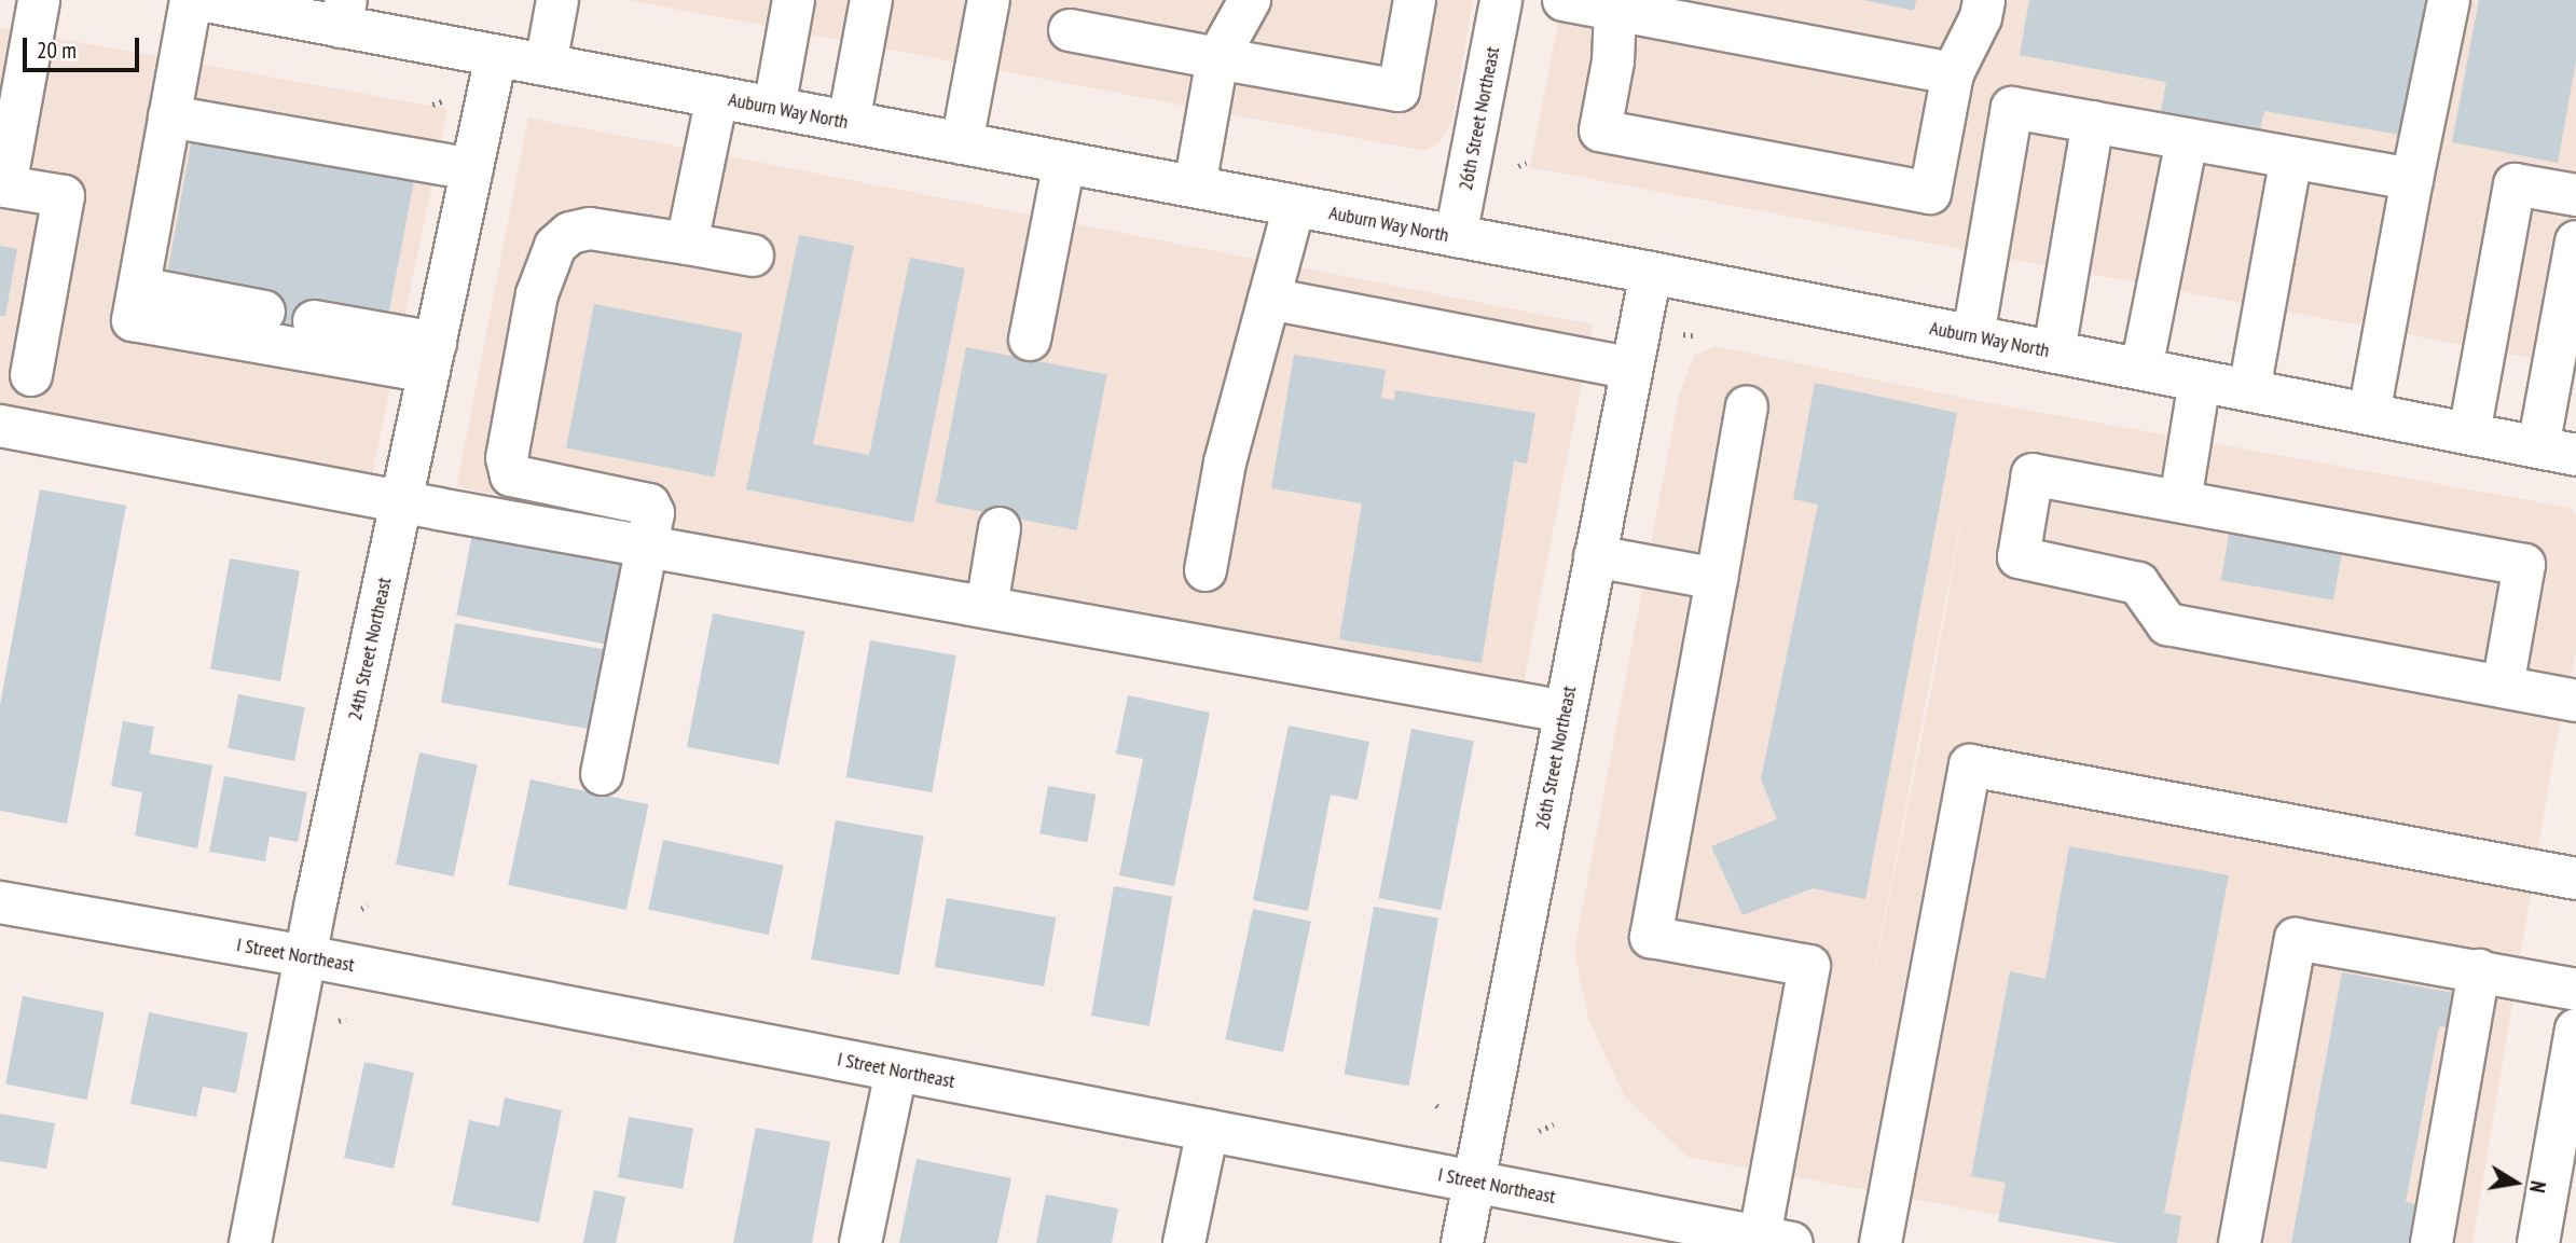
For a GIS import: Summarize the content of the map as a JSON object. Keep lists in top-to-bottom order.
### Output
{
  "streets": {
    "street": [
      "Auburn Way North",
      "26th Street Northeast",
      "24th Street Northeast",
      "I Street Northeast"
    ]
  },
  "crossings": [
    ["Auburn Way North", "26th Street Northeast"],
    ["Auburn Way North", "24th Street Northeast"],
    ["26th Street Northeast", "I Street Northeast"],
    ["24th Street Northeast", "I Street Northeast"]
  ],
  "scale_bar": "20 m",
  "north": "right"
}
